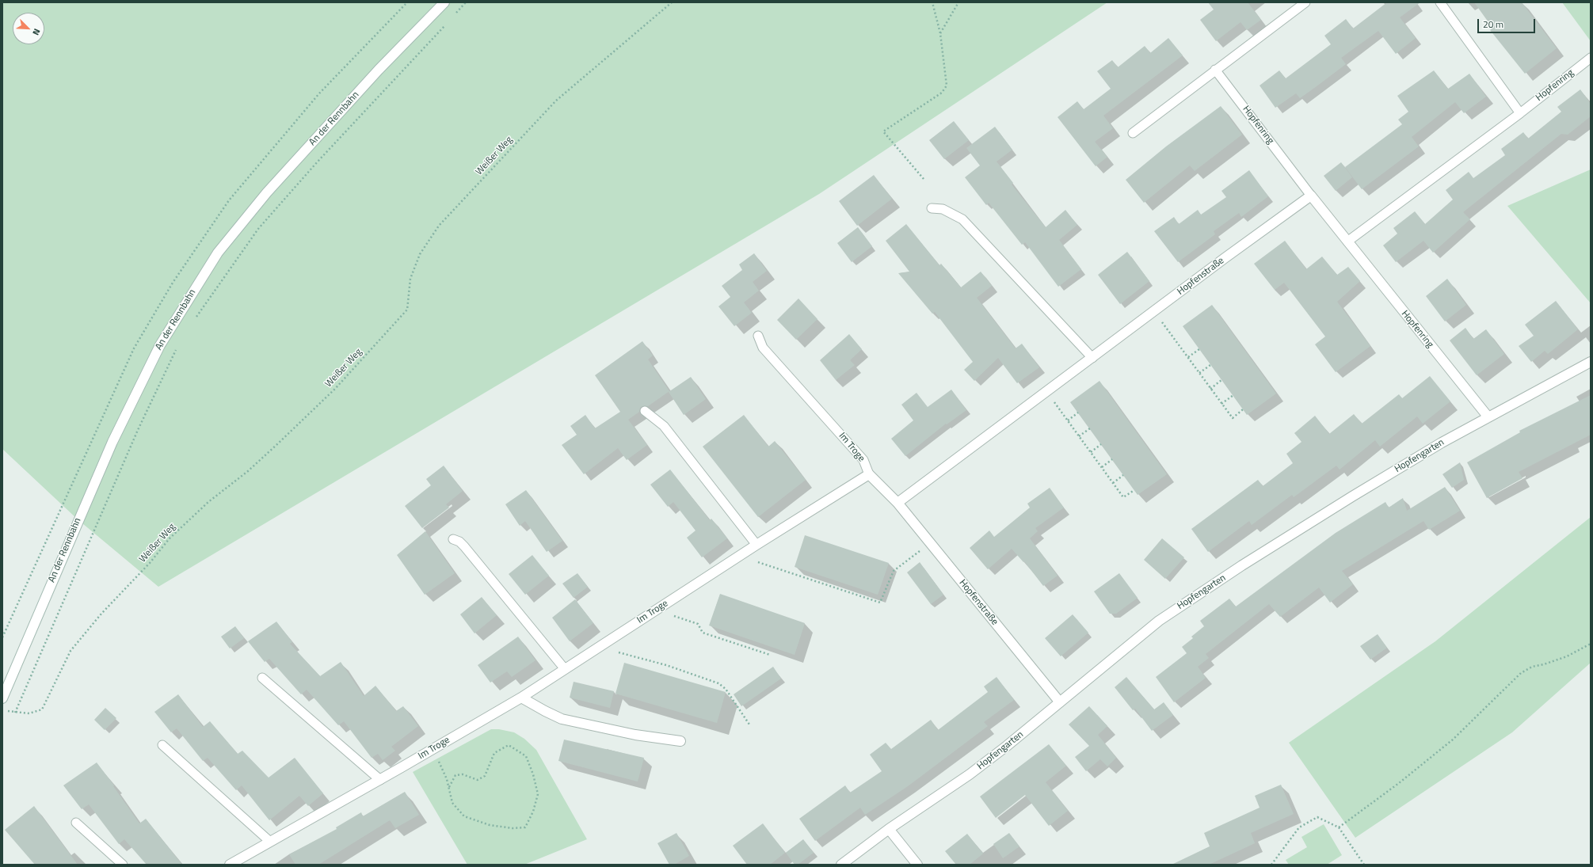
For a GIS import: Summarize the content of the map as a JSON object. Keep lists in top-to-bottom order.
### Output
{
  "streets": {
    "street": [
      "Hopfenring",
      "An der Rennbahn",
      "Hopfenstraße",
      "Im Troge",
      "Hopfengarten"
    ],
    "path": ["Weißer Weg"]
  },
  "crossings": [
    ["Hopfenring", "Hopfenstraße"],
    ["Hopfenring", "Hopfengarten"],
    ["Hopfenstraße", "Im Troge"],
    ["Hopfenstraße", "Hopfengarten"]
  ],
  "scale_bar": "20 m",
  "north": "bottom right"
}
